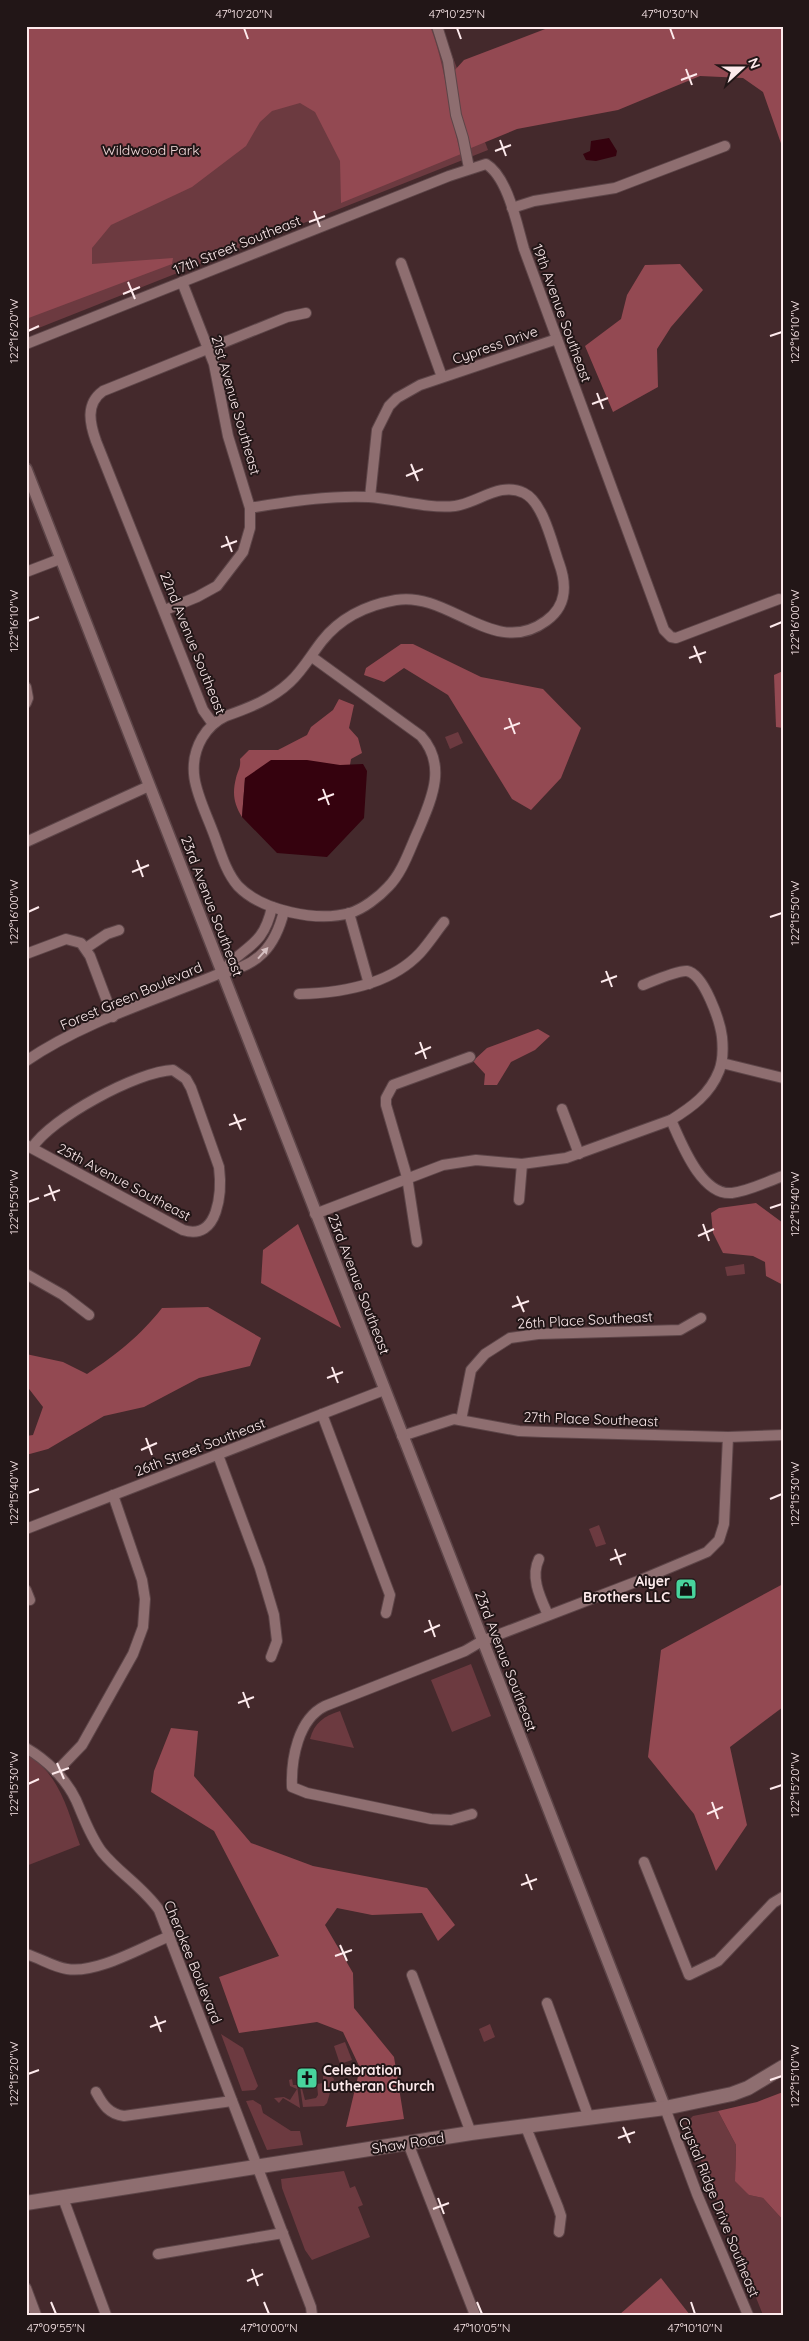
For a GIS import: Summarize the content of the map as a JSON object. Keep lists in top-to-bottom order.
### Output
{
  "streets": {
    "main road": ["Shaw Road"],
    "street": [
      "17th Street Southeast",
      "19th Avenue Southeast",
      "Cypress Drive",
      "21st Avenue Southeast",
      "22nd Avenue Southeast",
      "23rd Avenue Southeast",
      "Forest Green Boulevard",
      "25th Avenue Southeast",
      "26th Place Southeast",
      "27th Place Southeast",
      "26th Street Southeast",
      "Cherokee Boulevard",
      "Crystal Ridge Drive Southeast"
    ]
  },
  "crossings": [
    ["17th Street Southeast", "19th Avenue Southeast"],
    ["17th Street Southeast", "21st Avenue Southeast"],
    ["19th Avenue Southeast", "Cypress Drive"],
    ["21st Avenue Southeast", "22nd Avenue Southeast"],
    ["22nd Avenue Southeast", "Forest Green Boulevard"],
    ["23rd Avenue Southeast", "Forest Green Boulevard"],
    ["23rd Avenue Southeast", "27th Place Southeast"],
    ["23rd Avenue Southeast", "26th Street Southeast"],
    ["23rd Avenue Southeast", "Shaw Road"],
    ["23rd Avenue Southeast", "Crystal Ridge Drive Southeast"],
    ["26th Place Southeast", "27th Place Southeast"],
    ["Cherokee Boulevard", "Shaw Road"],
    ["Shaw Road", "Crystal Ridge Drive Southeast"]
  ],
  "parks": ["Wildwood Park"],
  "places": {
    "shop": ["Aiyer Brothers LLC"],
    "church": ["Celebration Lutheran Church"]
  },
  "north": "right",
  "coordinates": [
    "47°10'20\"N",
    "47°10'25\"N",
    "47°10'30\"N",
    "122°16'20\"W",
    "122°16'10\"W",
    "122°16'00\"W",
    "122°15'50\"W",
    "122°15'40\"W",
    "122°15'30\"W",
    "122°15'20\"W",
    "122°15'10\"W",
    "47°09'55\"N",
    "47°10'00\"N",
    "47°10'05\"N",
    "47°10'10\"N"
  ]
}
